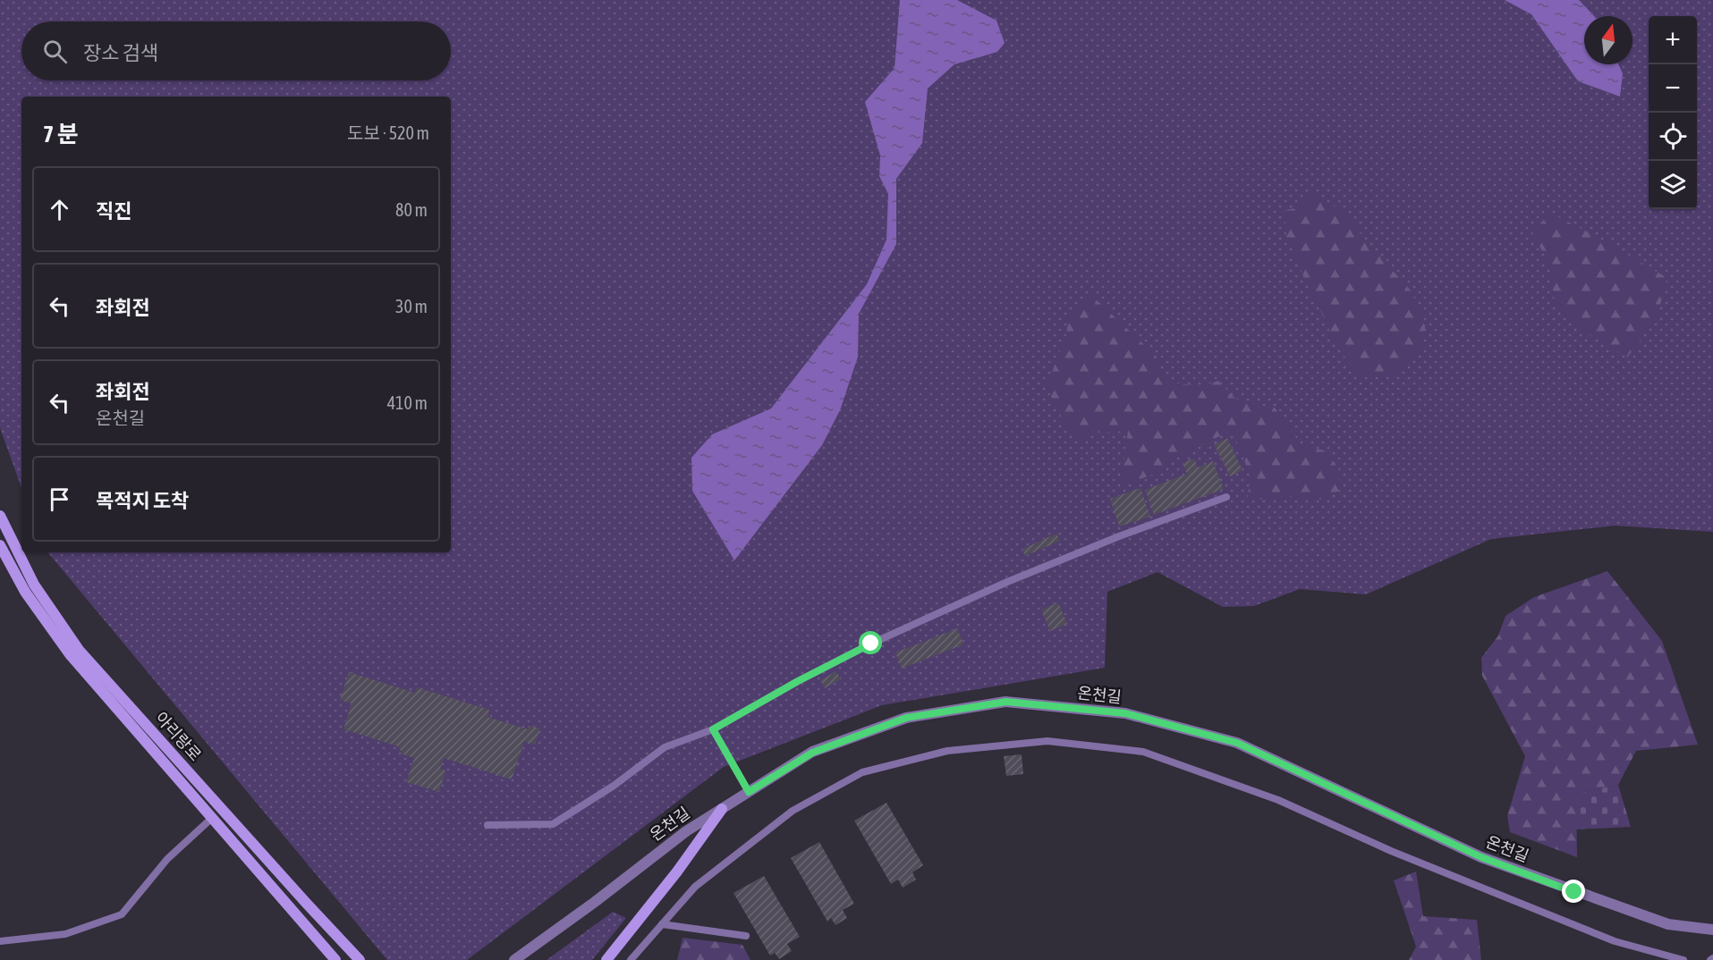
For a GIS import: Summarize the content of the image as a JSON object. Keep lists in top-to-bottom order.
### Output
{
  "streets": {
    "main road": ["아리랑로"],
    "street": ["온천길"]
  },
  "north": "top",
  "page": {
    "map_buttons": ["+", "−"],
    "search": "장소 검색",
    "heading": ["7 분", "도보 · 520 m"],
    "list": [
      ["직진", "80 m"],
      ["좌회전", "30 m"],
      ["좌회전", "온천길", "410 m"],
      "목적지 도착"
    ]
  }
}
